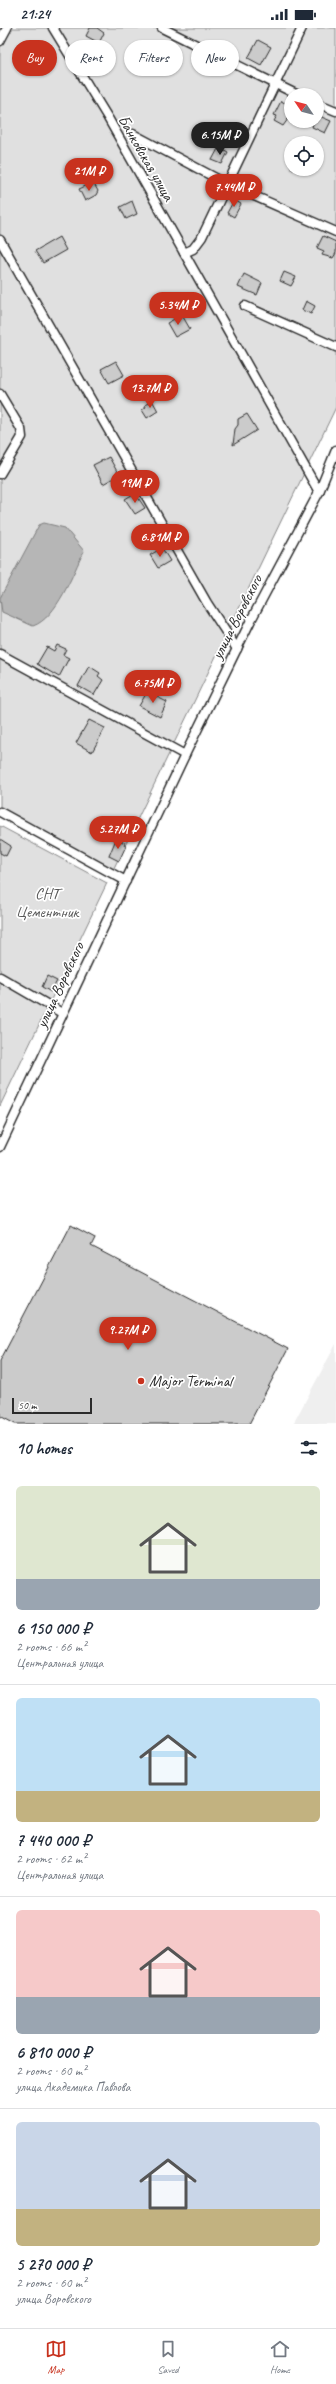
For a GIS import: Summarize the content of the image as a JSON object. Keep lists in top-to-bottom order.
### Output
{
  "streets": {
    "street": ["Банковская улица", "улица Воровского"]
  },
  "crossings": [
    ["Банковская улица", "улица Воровского"]
  ],
  "parks": ["СНТ Цементник"],
  "places": ["Major Terminal"],
  "scale_bar": "50 m",
  "north": "top left",
  "page": {
    "status": "21:24",
    "chip": [
      "Buy",
      "Rent",
      "Filters",
      "New"
    ],
    "price": [
      "6.15M ₽",
      "21M ₽",
      "7.44M ₽",
      "5.34M ₽",
      "13.7M ₽",
      "19M ₽",
      "6.81M ₽",
      "6.75M ₽",
      "5.27M ₽",
      "9.27M ₽"
    ],
    "scale": "50 m",
    "heading": "10 homes",
    "list": [
      {
        "name": "6 150 000 ₽",
        "note": "2 rooms · 66 m² · Центральная улица"
      },
      {
        "name": "7 440 000 ₽",
        "note": "2 rooms · 62 m² · Центральная улица"
      },
      {
        "name": "6 810 000 ₽",
        "note": "2 rooms · 60 m² · улица Академика Павлова"
      },
      {
        "name": "5 270 000 ₽",
        "note": "2 rooms · 60 m² · улица Воровского"
      }
    ],
    "tabs": ["Map", "Saved", "Home"]
  }
}
